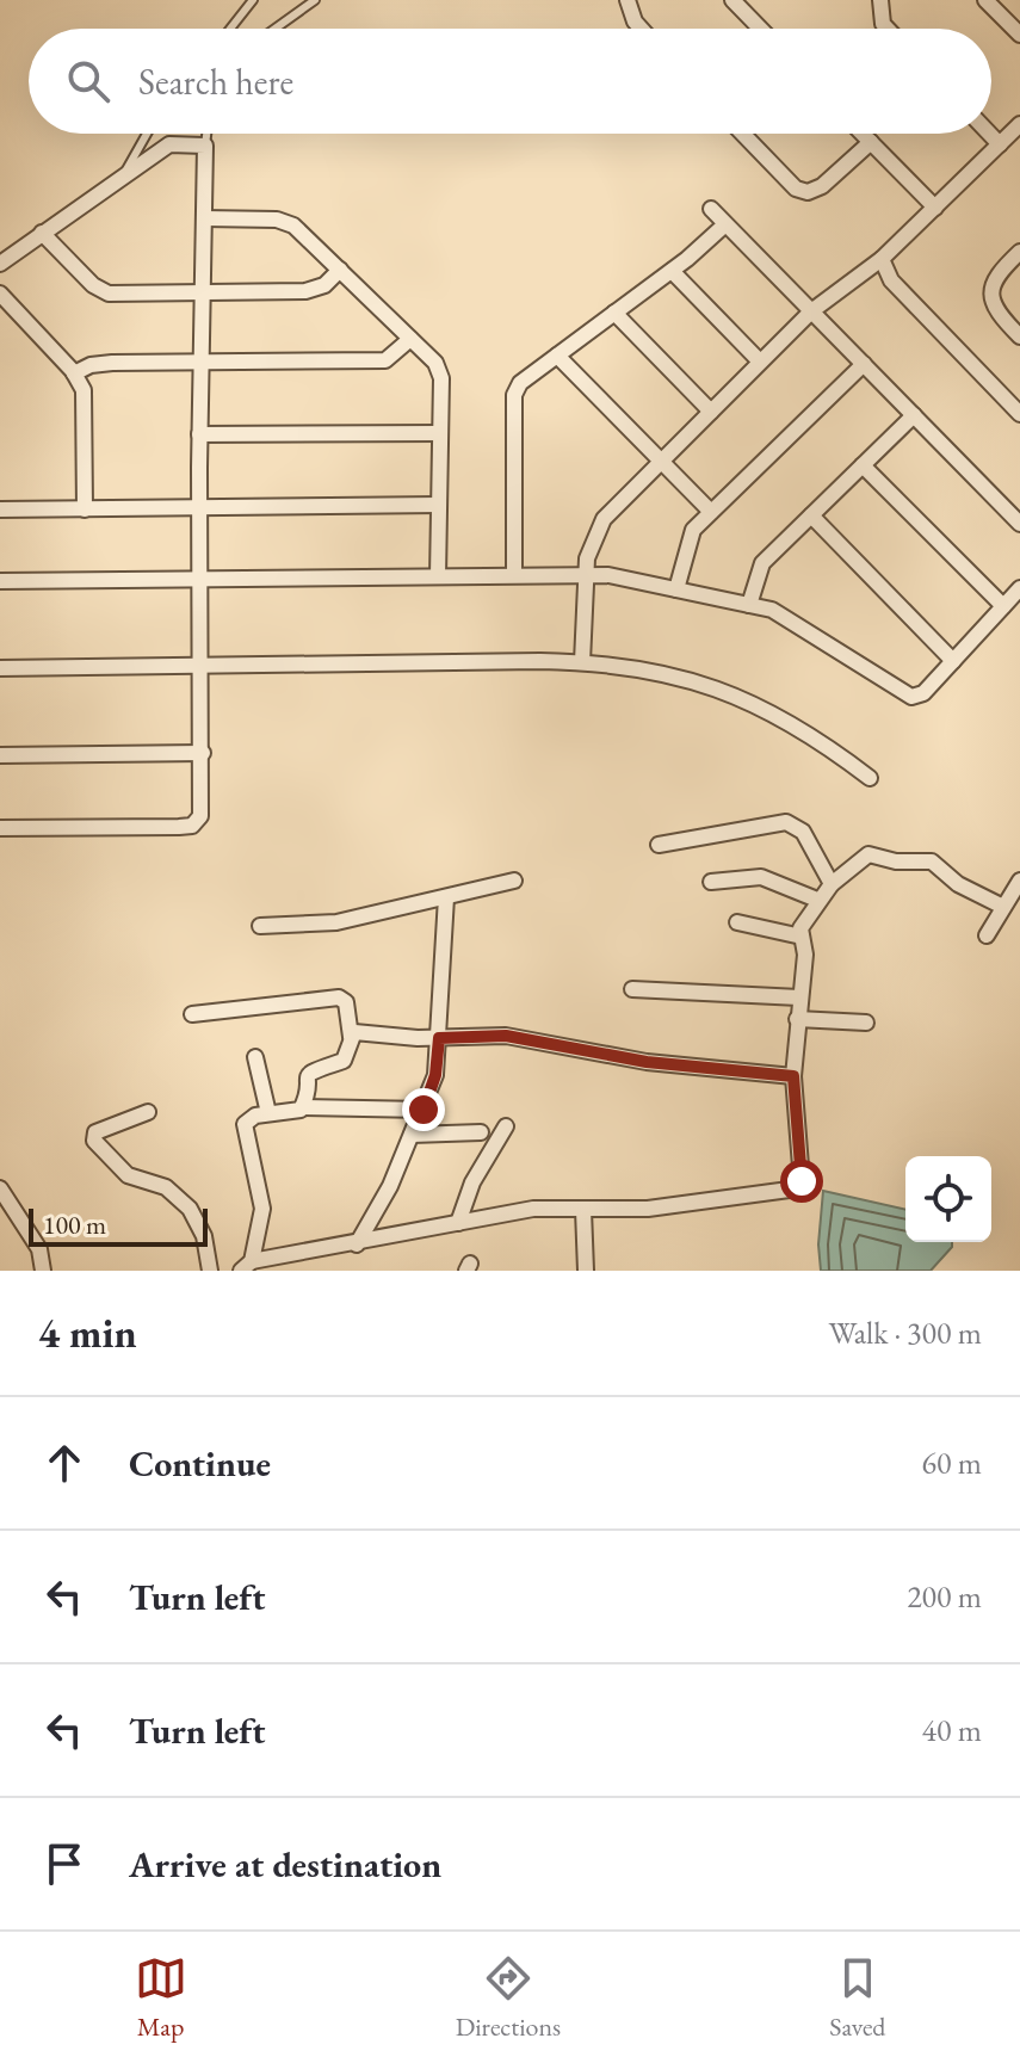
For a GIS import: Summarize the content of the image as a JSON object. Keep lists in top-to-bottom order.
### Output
{
  "scale_bar": "100 m",
  "page": {
    "search": "Search here",
    "scale": "100 m",
    "heading": ["4 min", "Walk · 300 m"],
    "list": [
      ["Continue", "60 m"],
      ["Turn left", "200 m"],
      ["Turn left", "40 m"],
      "Arrive at destination"
    ],
    "nav": ["Map", "Directions", "Saved"]
  }
}
